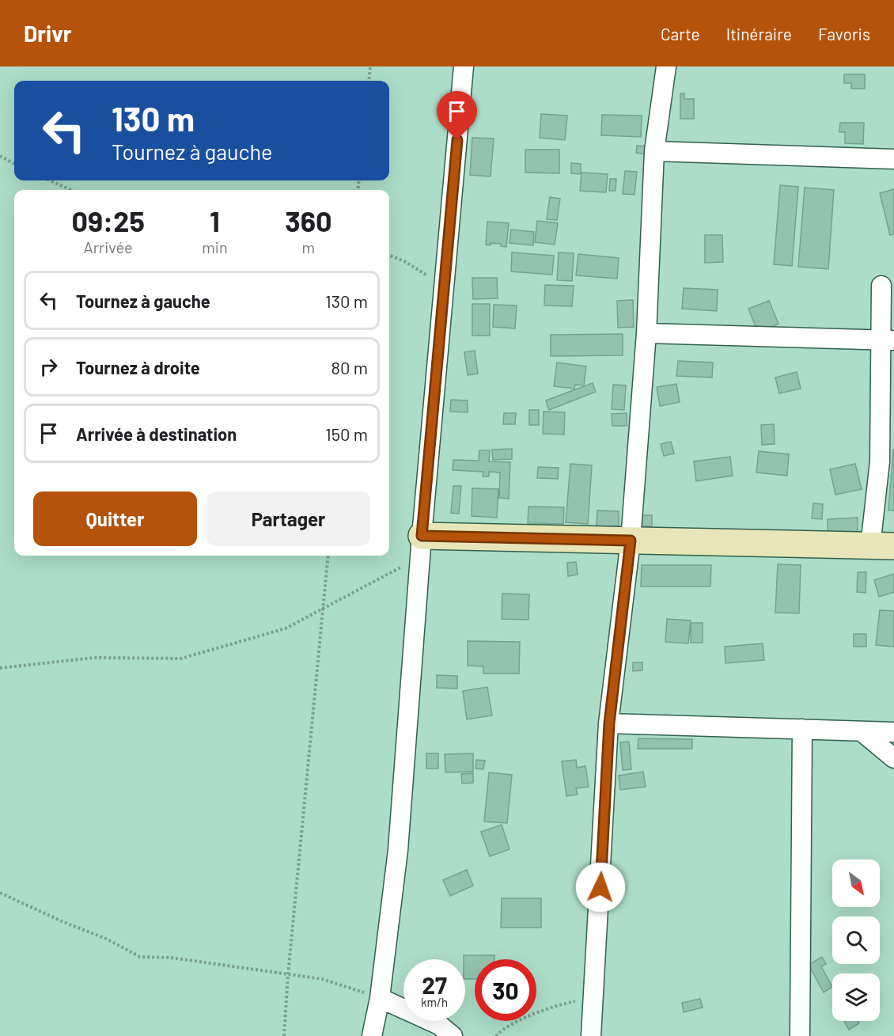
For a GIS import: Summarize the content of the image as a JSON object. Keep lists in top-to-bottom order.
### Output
{
  "north": "bottom right",
  "page": {
    "header": "Drivr",
    "nav": ["Carte", "Itinéraire", "Favoris"],
    "turn": ["130 m", "Tournez à gauche"],
    "eta": [
      "09:25",
      "Arrivée",
      "1",
      "min",
      "360",
      "m"
    ],
    "list": [
      {
        "name": "Tournez à gauche",
        "value": "130 m"
      },
      {
        "name": "Tournez à droite",
        "value": "80 m"
      },
      {
        "name": "Arrivée à destination",
        "value": "150 m"
      }
    ],
    "buttons": ["Quitter", "Partager"],
    "speed": "27 km/h",
    "limit": "30"
  }
}
